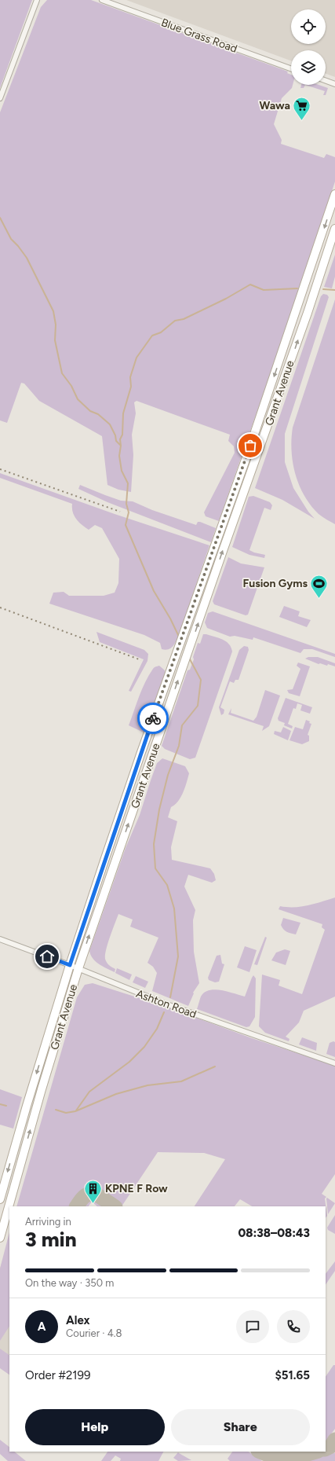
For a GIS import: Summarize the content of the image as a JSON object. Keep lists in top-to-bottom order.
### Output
{
  "streets": {
    "main road": ["Grant Avenue"],
    "street": ["Blue Grass Road", "Ashton Road"]
  },
  "crossings": [
    ["Grant Avenue", "Ashton Road"]
  ],
  "places": {
    "supermarket": ["Wawa"],
    "sports": ["Fusion Gyms"],
    "building": ["KPNE F Row"]
  },
  "page": {
    "heading": ["3 min", "Arriving in", "08:38–08:43"],
    "panel": [
      "Alex",
      "Courier · 4.8",
      "Order #2199",
      "$51.65"
    ],
    "bar": "On the way · 350 m",
    "round": "A",
    "buttons": ["Help", "Share"]
  }
}
